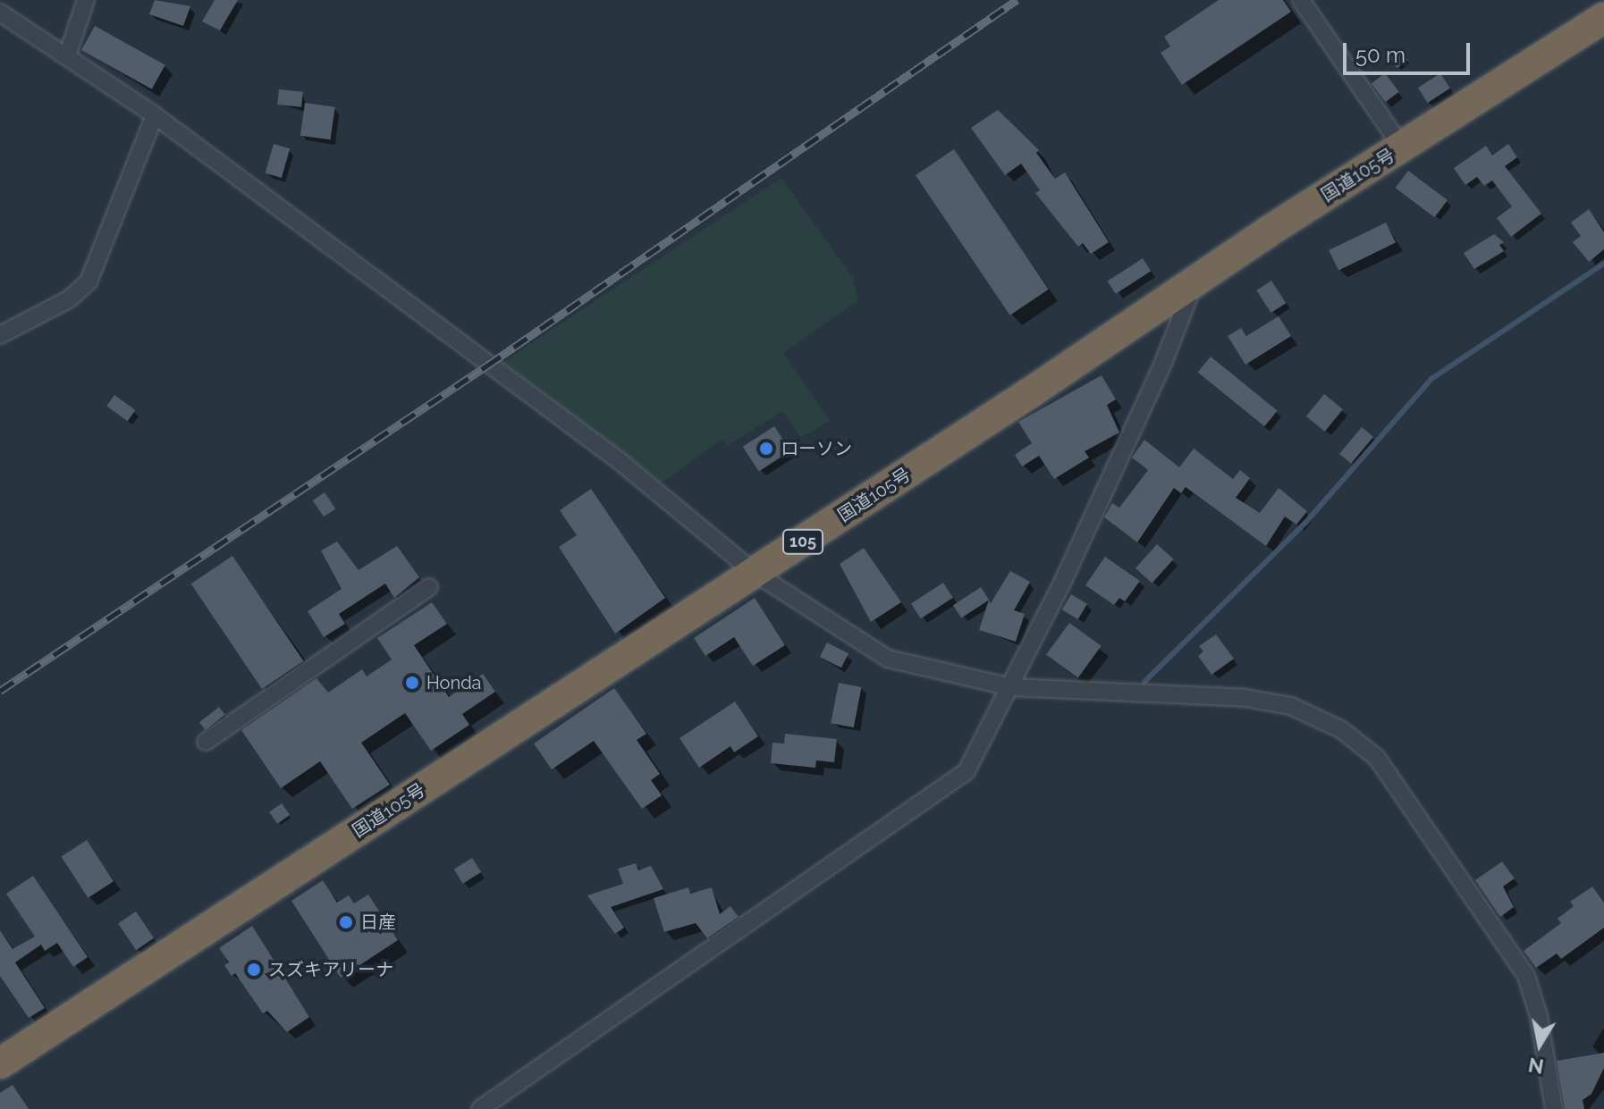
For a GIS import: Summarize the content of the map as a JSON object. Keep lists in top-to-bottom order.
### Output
{
  "streets": {
    "highway": ["国道105号", "105"]
  },
  "places": [
    "ローソン",
    "Honda",
    "日産",
    "スズキアリーナ"
  ],
  "scale_bar": "50 m",
  "north": "bottom"
}
